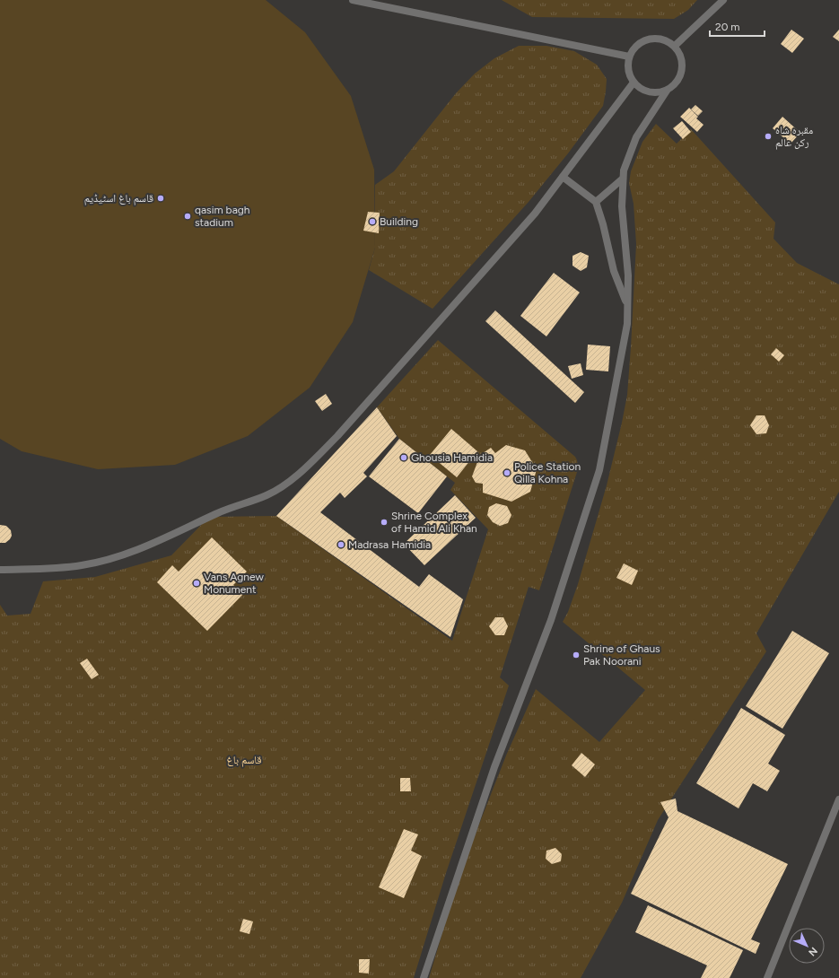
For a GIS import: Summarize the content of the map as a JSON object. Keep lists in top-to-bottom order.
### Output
{
  "parks": ["قاسم باغ"],
  "places": [
    "مقبرہ شاہ رکن عالم",
    "قاسم باغ اسٹیڈیم",
    "qasim bagh stadium",
    "Building",
    "Ghousia Hamidia",
    "Police Station Qilla Kohna",
    "Shrine Complex of Hamid Ali Khan",
    "Madrasa Hamidia",
    "Vans Agnew Monument",
    "Shrine of Ghaus Pak Noorani"
  ],
  "scale_bar": "20 m",
  "north": "bottom right"
}
